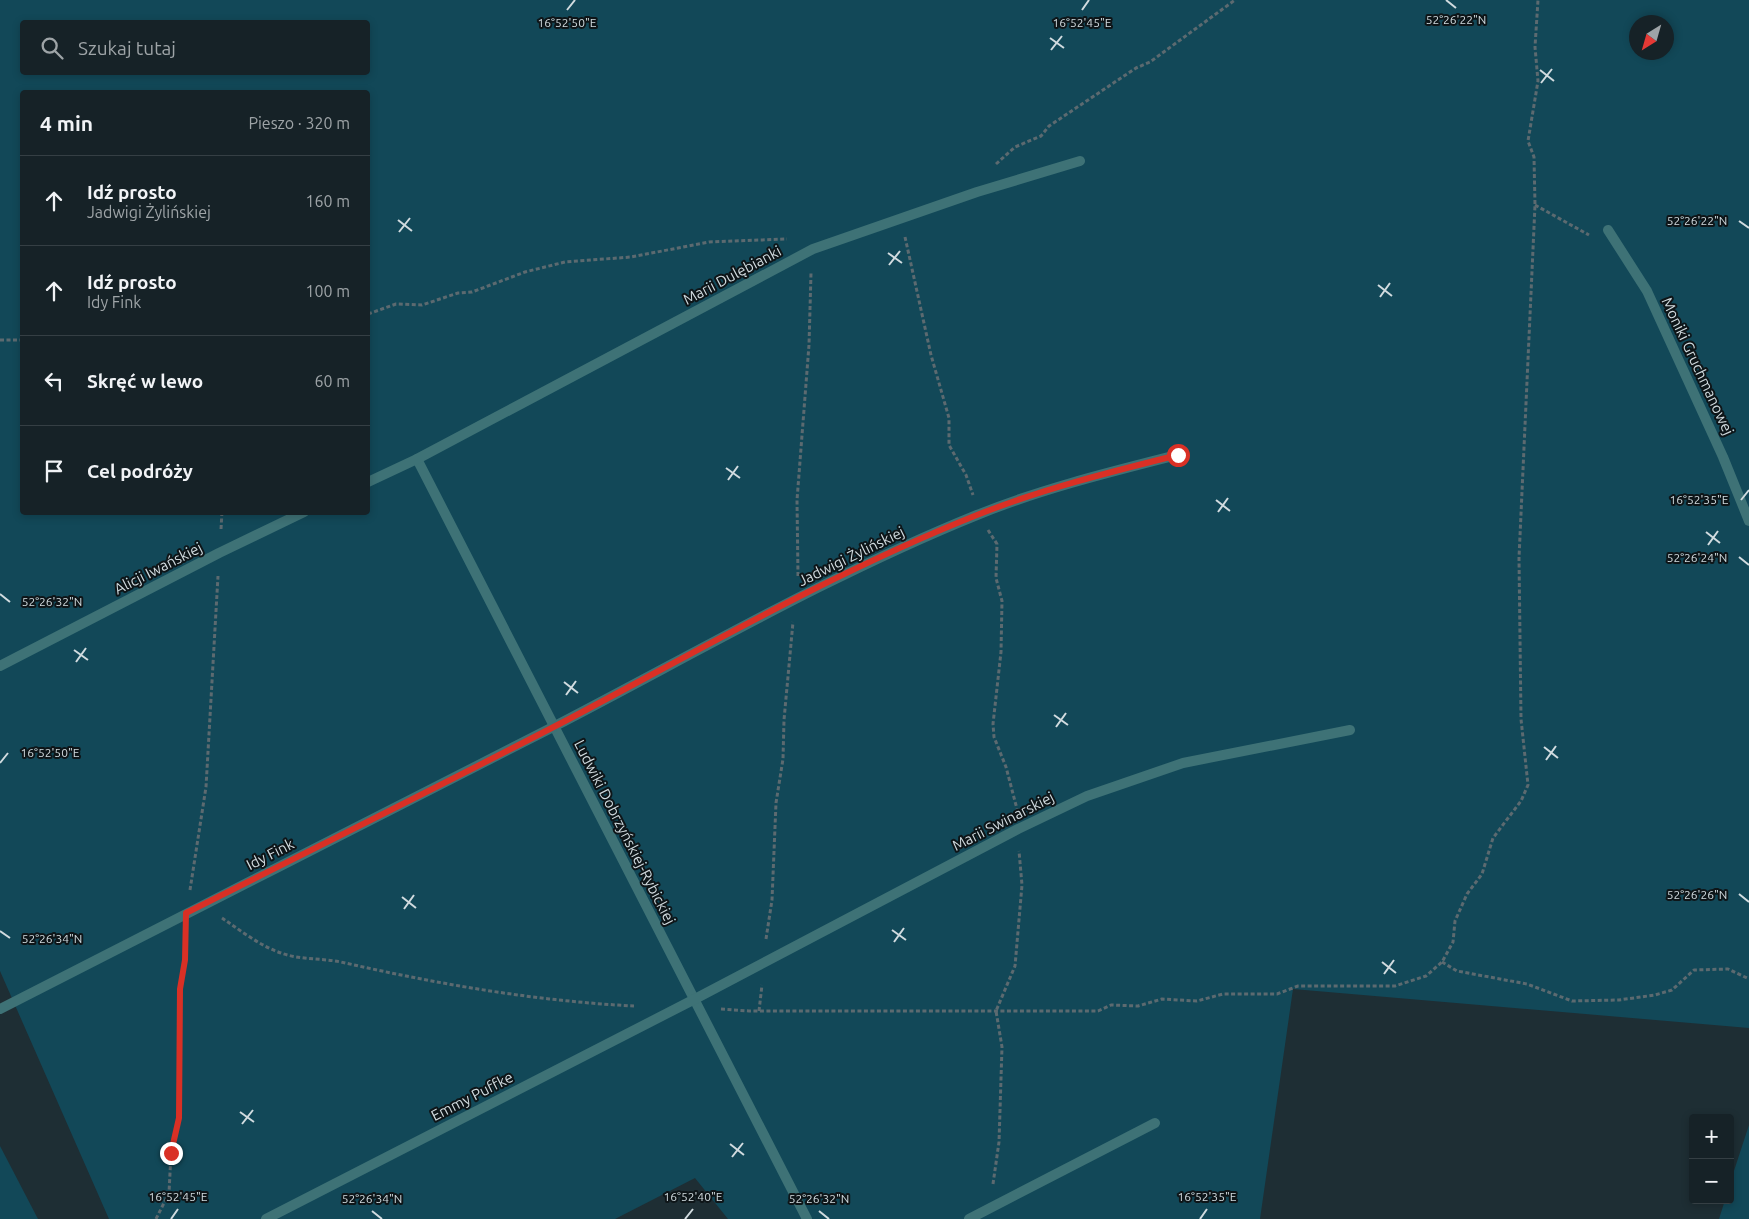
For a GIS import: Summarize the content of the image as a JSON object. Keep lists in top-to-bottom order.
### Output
{
  "streets": {
    "street": [
      "Marii Dulębianki",
      "Moniki Gruchmanowej",
      "Jadwigi Żylińskiej",
      "Alicji Iwańskiej",
      "Marii Swinarskiej",
      "Ludwiki Dobrzyńskiej-Rybickiej",
      "Idy Fink",
      "Emmy Puffke"
    ]
  },
  "crossings": [
    ["Marii Dulębianki", "Ludwiki Dobrzyńskiej-Rybickiej"],
    ["Jadwigi Żylińskiej", "Ludwiki Dobrzyńskiej-Rybickiej"],
    ["Jadwigi Żylińskiej", "Idy Fink"],
    ["Marii Swinarskiej", "Ludwiki Dobrzyńskiej-Rybickiej"],
    ["Marii Swinarskiej", "Emmy Puffke"],
    ["Ludwiki Dobrzyńskiej-Rybickiej", "Idy Fink"],
    ["Ludwiki Dobrzyńskiej-Rybickiej", "Emmy Puffke"]
  ],
  "north": "bottom left",
  "page": {
    "search": "Szukaj tutaj",
    "heading": ["4 min", "Pieszo · 320 m"],
    "list": [
      ["Idź prosto", "Jadwigi Żylińskiej", "160 m"],
      ["Idź prosto", "Idy Fink", "100 m"],
      ["Skręć w lewo", "60 m"],
      "Cel podróży"
    ],
    "map_buttons": ["+", "−"]
  },
  "coordinates": [
    "52°26'22\"N",
    "16°52'50\"E",
    "16°52'45\"E",
    "16°52'35\"E",
    "52°26'24\"N",
    "52°26'32\"N",
    "52°26'26\"N",
    "52°26'34\"N",
    "16°52'40\"E"
  ]
}
